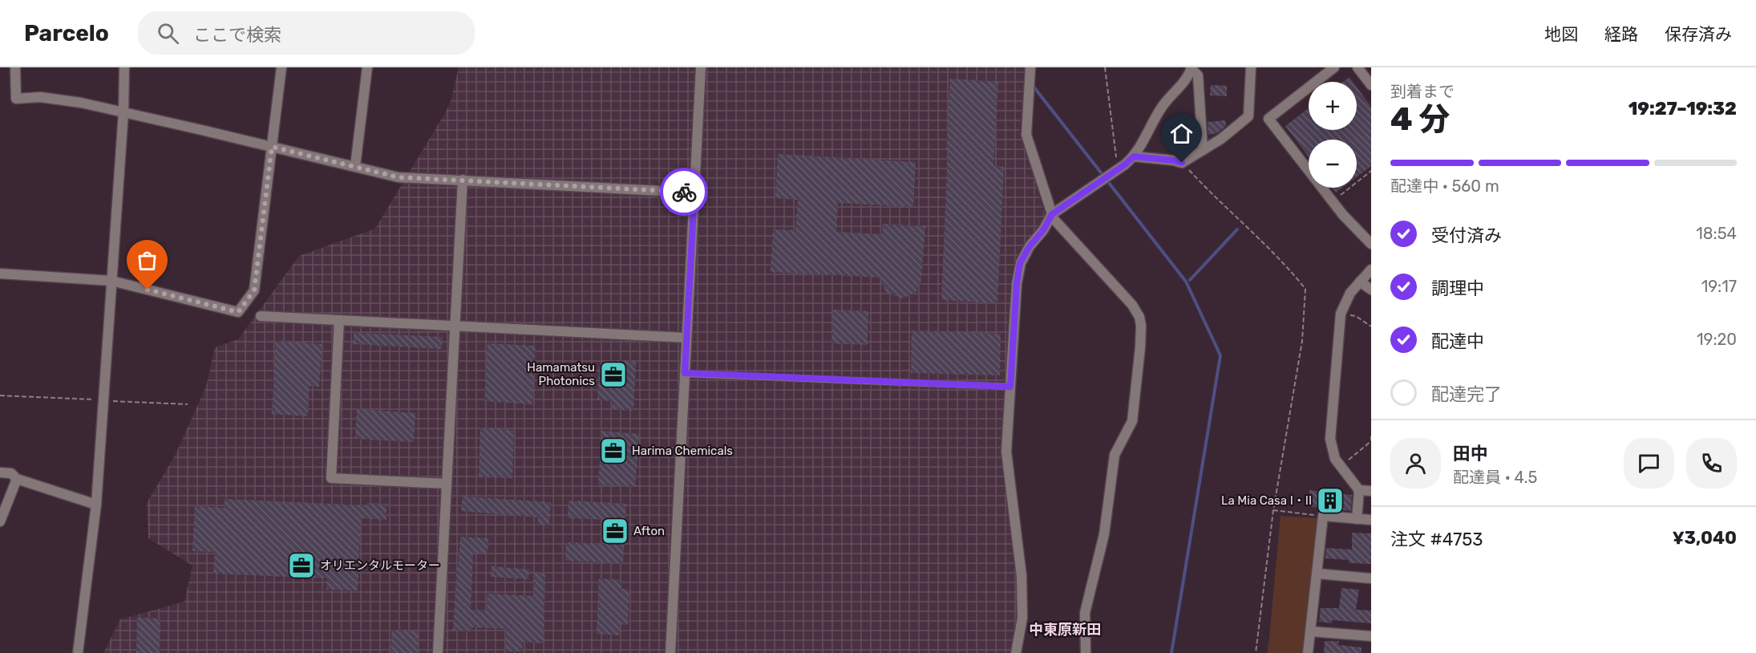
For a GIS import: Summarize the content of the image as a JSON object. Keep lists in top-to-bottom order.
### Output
{
  "districts": ["中東原新田"],
  "places": {
    "office": [
      "Hamamatsu Photonics",
      "Harima Chemicals",
      "Afton",
      "オリエンタルモーター"
    ],
    "building": ["La Mia Casa I・II"]
  },
  "page": {
    "header": "Parcelo",
    "search": "ここで検索",
    "nav": ["地図", "経路", "保存済み"],
    "heading": ["4 分", "到着まで", "19:27–19:32"],
    "panel": [
      "田中",
      "配達員 · 4.5",
      "注文 #4753",
      "¥3,040"
    ],
    "map_buttons": ["+", "−"],
    "bar": "配達中 · 560 m",
    "list": [
      ["受付済み", "18:54"],
      ["調理中", "19:17"],
      ["配達中", "19:20"],
      "配達完了"
    ]
  }
}
